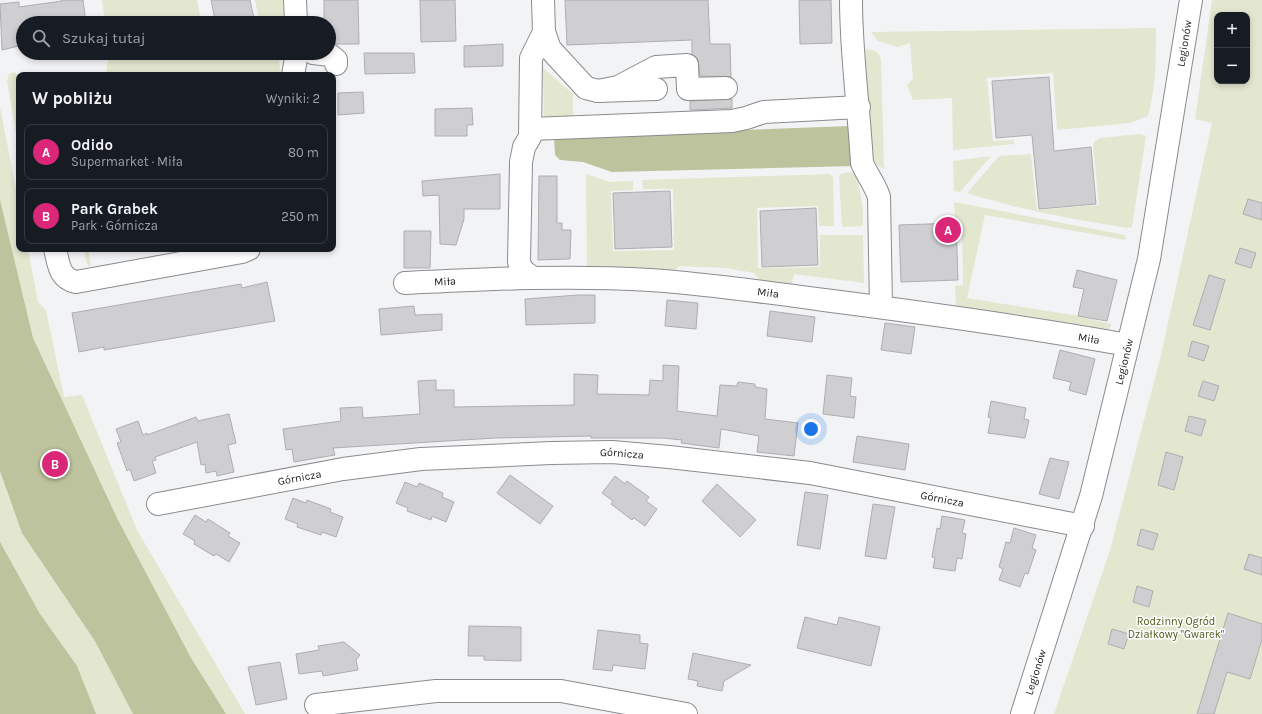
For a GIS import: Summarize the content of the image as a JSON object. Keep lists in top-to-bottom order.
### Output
{
  "streets": {
    "street": ["Legionów", "Miła", "Górnicza"]
  },
  "crossings": [
    ["Legionów", "Miła"],
    ["Legionów", "Górnicza"]
  ],
  "parks": ["Rodzinny Ogród Działkowy \"Gwarek\""],
  "page": {
    "map_buttons": ["+", "−"],
    "search": "Szukaj tutaj",
    "heading": ["W pobliżu", "Wyniki: 2"],
    "list": [
      {
        "mark": "A",
        "name": "Odido",
        "note": "Supermarket · Miła",
        "value": "80 m"
      },
      {
        "mark": "B",
        "name": "Park Grabek",
        "note": "Park · Górnicza",
        "value": "250 m"
      }
    ],
    "pins": ["A", "B"]
  }
}
